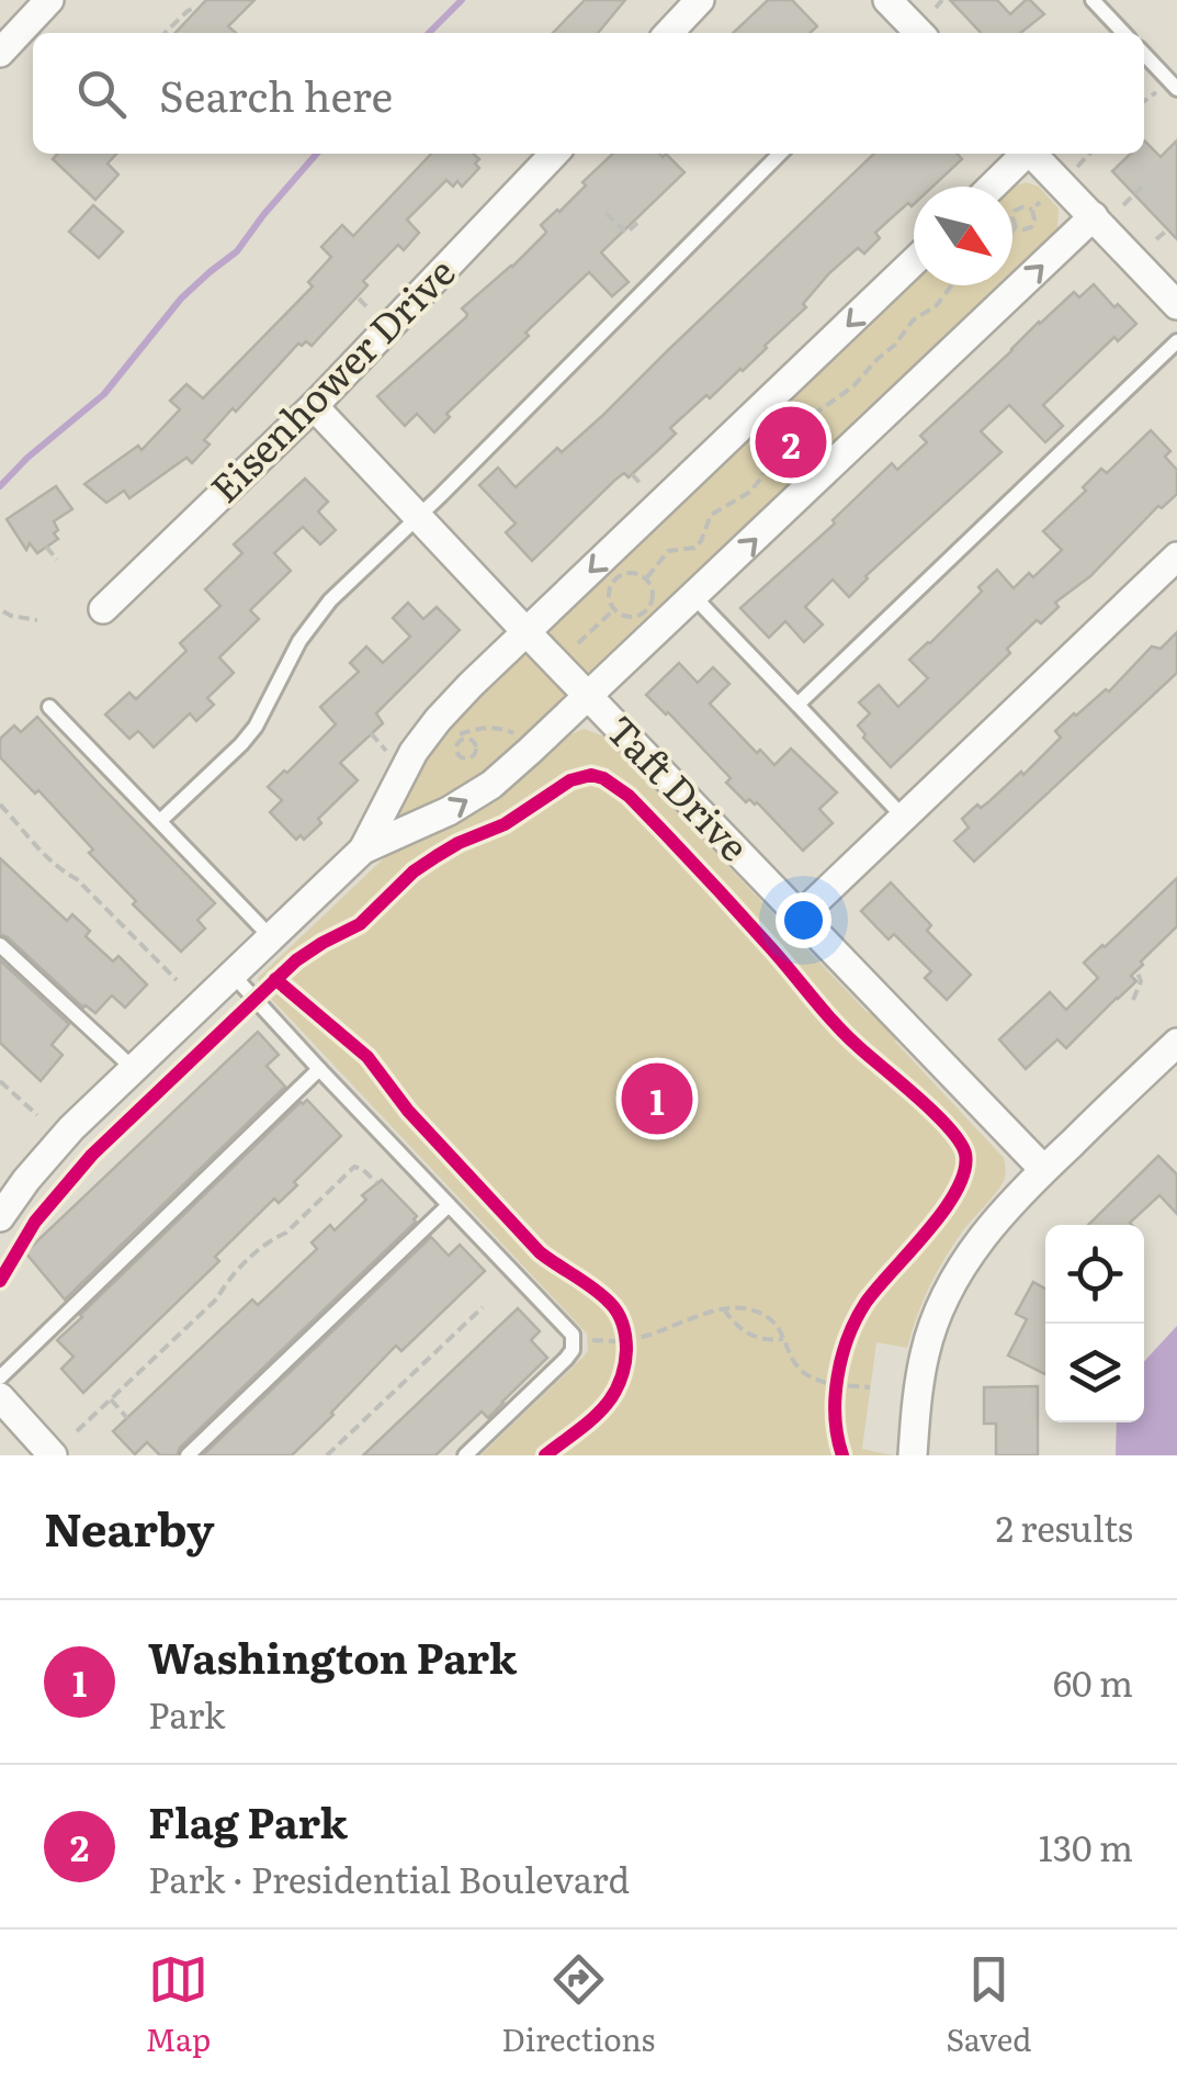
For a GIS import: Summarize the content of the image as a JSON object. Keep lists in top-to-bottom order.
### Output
{
  "streets": {
    "street": ["Eisenhower Drive", "Taft Drive"]
  },
  "crossings": [
    ["Eisenhower Drive", "Taft Drive"]
  ],
  "north": "bottom right",
  "page": {
    "search": "Search here",
    "pins": ["2", "1"],
    "heading": ["Nearby", "2 results"],
    "list": [
      {
        "mark": "1",
        "name": "Washington Park",
        "note": "Park",
        "value": "60 m"
      },
      {
        "mark": "2",
        "name": "Flag Park",
        "note": "Park · Presidential Boulevard",
        "value": "130 m"
      }
    ],
    "nav": ["Map", "Directions", "Saved"]
  }
}
